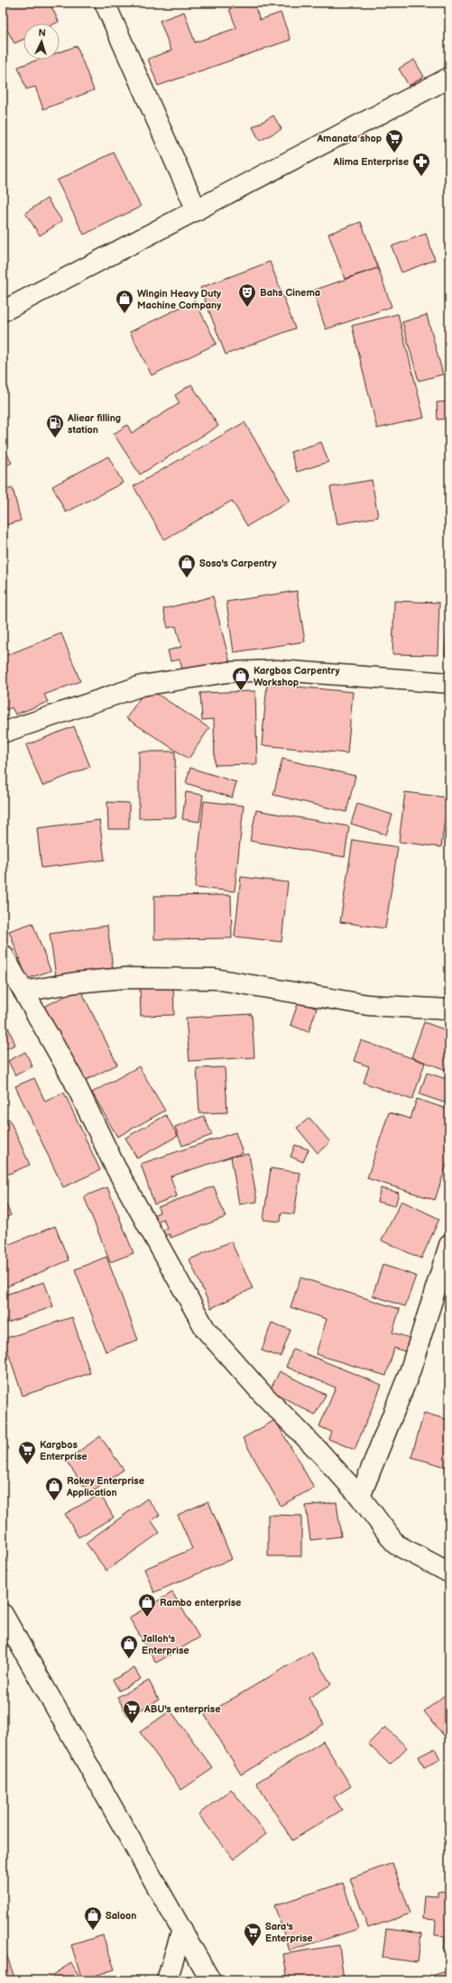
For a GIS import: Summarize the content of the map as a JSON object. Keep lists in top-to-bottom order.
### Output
{
  "places": {
    "supermarket": [
      "Amanata shop",
      "Kargbos Enterprise",
      "ABU's enterprise",
      "Sara's Enterprise"
    ],
    "pharmacy": ["Alima Enterprise"],
    "theatre": ["Bahs Cinema"],
    "shop": [
      "Wingin Heavy Duty Machine Company",
      "Soso's Carpentry",
      "Kargbos Carpentry Workshop",
      "Rokey Enterprise Application",
      "Rambo enterprise",
      "Jalloh's Enterprise",
      "Saloon"
    ],
    "fuel station": ["Aliear filling station"]
  },
  "north": "top"
}
